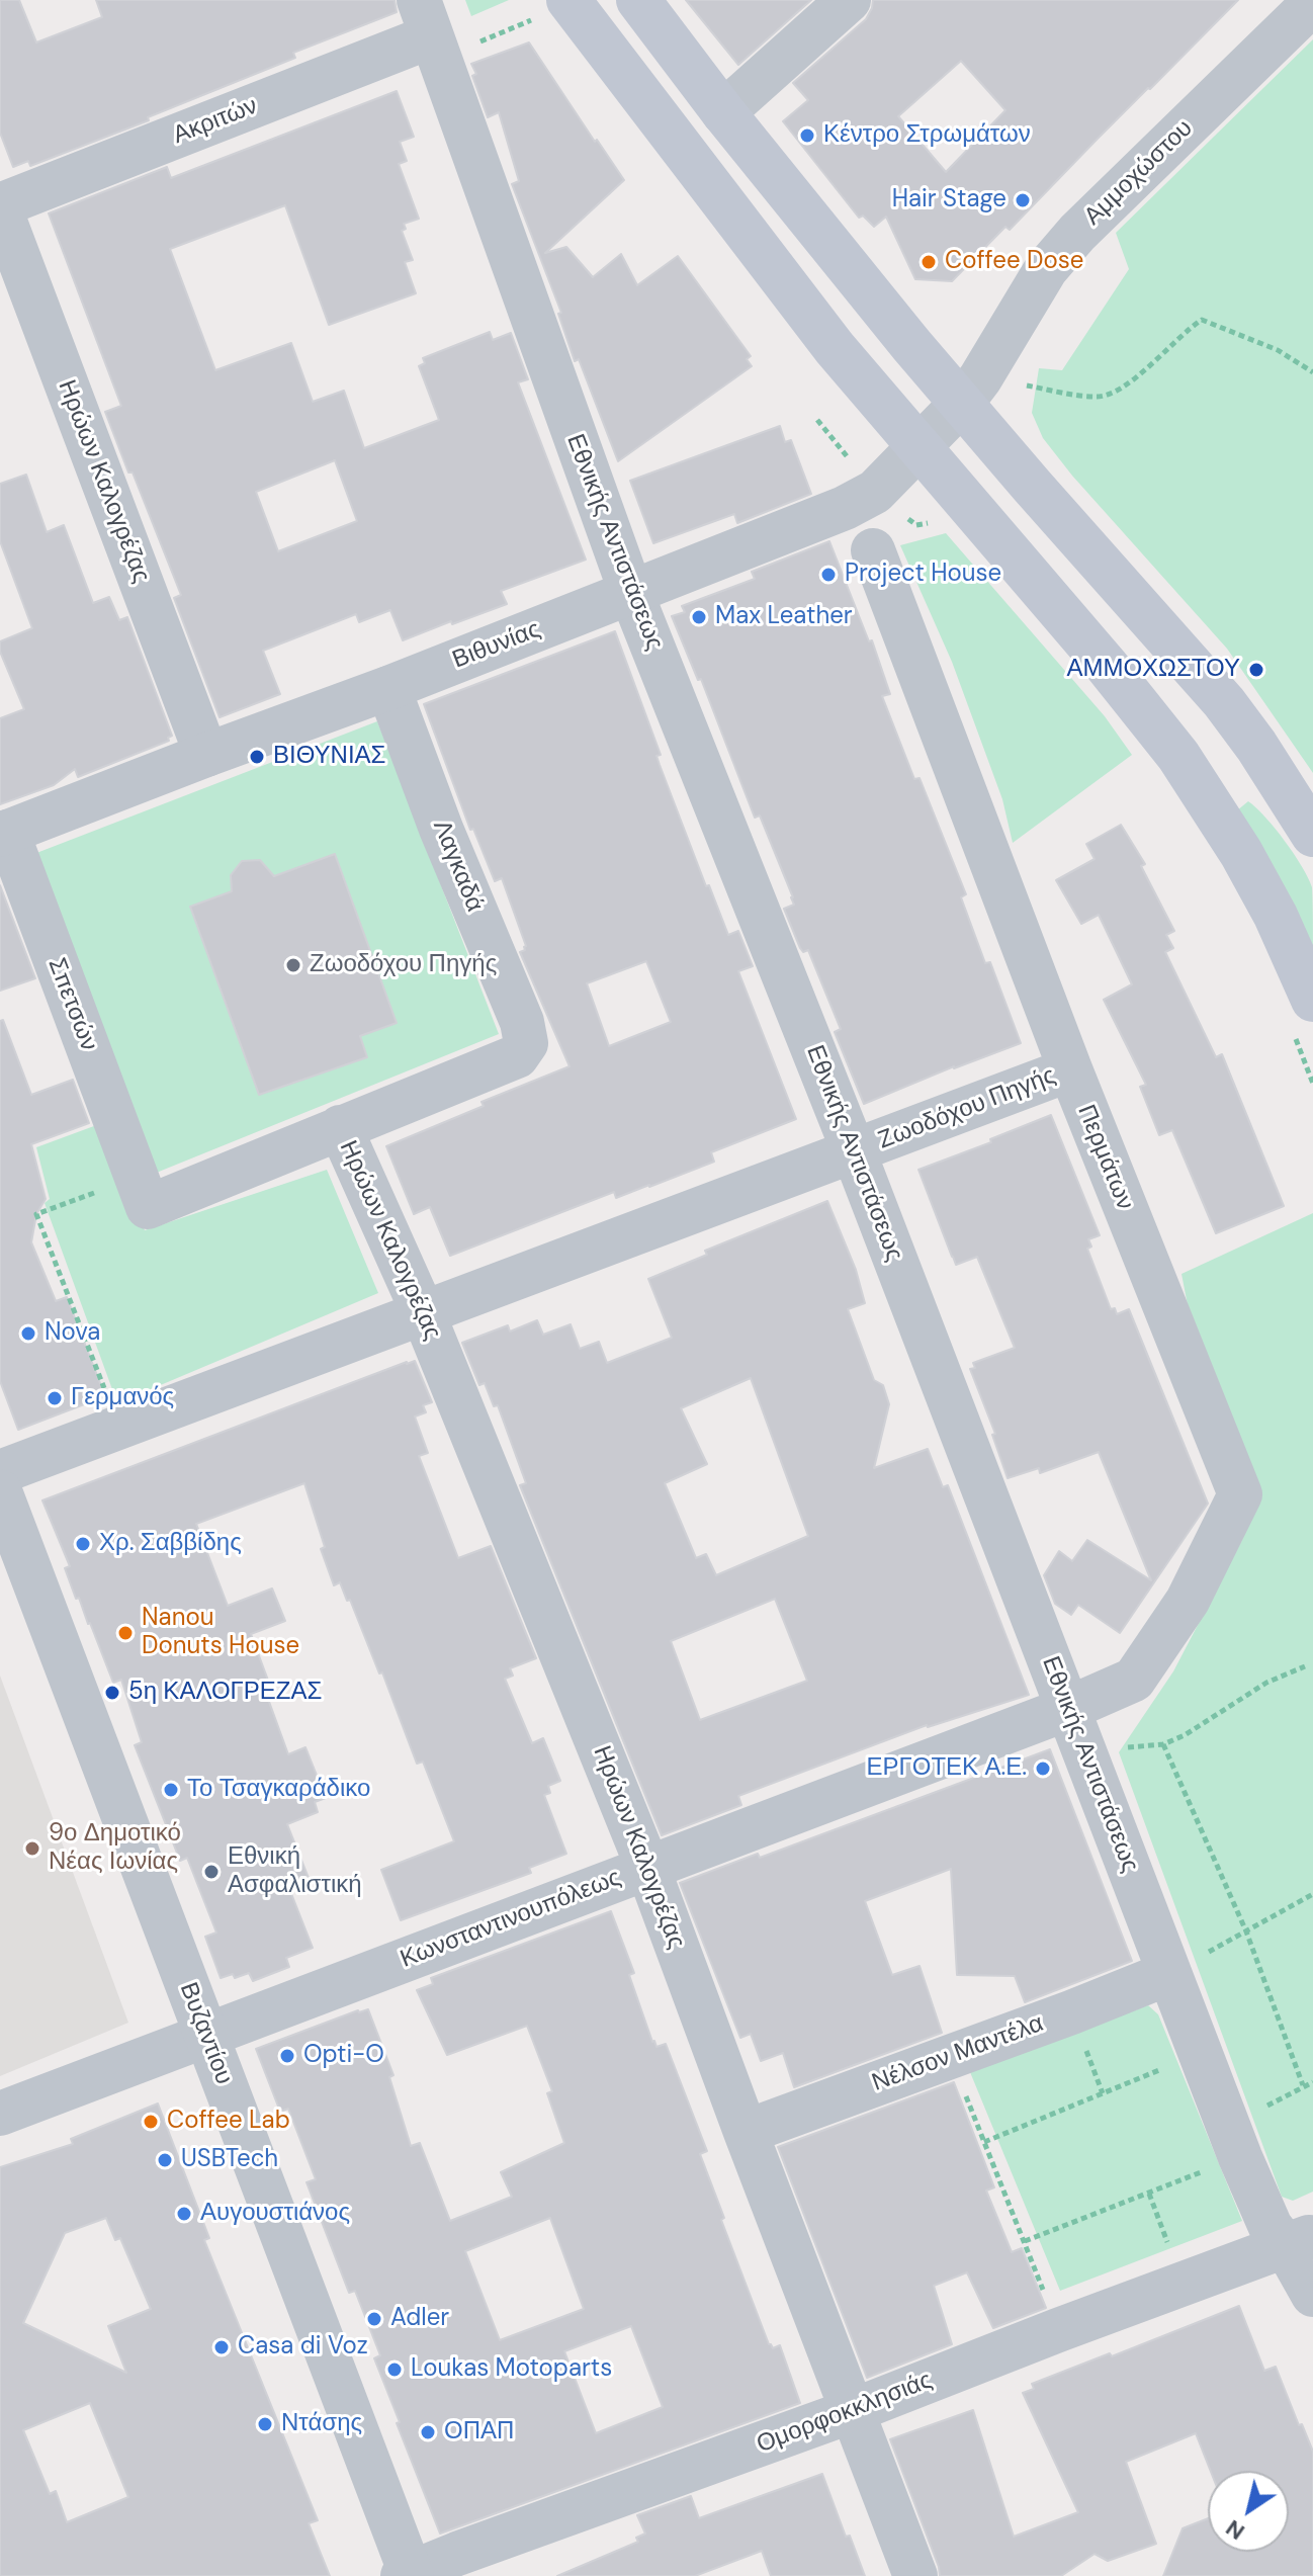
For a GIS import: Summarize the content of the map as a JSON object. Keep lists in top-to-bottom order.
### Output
{
  "streets": {
    "street": [
      "Ακριτών",
      "Αμμοχώστου",
      "Ηρώων Καλογρέζας",
      "Εθνικής Αντιστάσεως",
      "Βιθυνίας",
      "Λαγκαδά",
      "Σπετσών",
      "Ζωοδόχου Πηγής",
      "Περμάτων",
      "Κωνσταντινουπόλεως",
      "Βυζαντίου",
      "Νέλσον Μαντέλα",
      "Ομορφοκκλησιάς"
    ]
  },
  "crossings": [
    ["Ακριτών", "Ηρώων Καλογρέζας"],
    ["Ακριτών", "Εθνικής Αντιστάσεως"],
    ["Αμμοχώστου", "Βιθυνίας"],
    ["Ηρώων Καλογρέζας", "Βιθυνίας"],
    ["Ηρώων Καλογρέζας", "Λαγκαδά"],
    ["Ηρώων Καλογρέζας", "Σπετσών"],
    ["Ηρώων Καλογρέζας", "Ζωοδόχου Πηγής"],
    ["Ηρώων Καλογρέζας", "Κωνσταντινουπόλεως"],
    ["Ηρώων Καλογρέζας", "Νέλσον Μαντέλα"],
    ["Ηρώων Καλογρέζας", "Ομορφοκκλησιάς"],
    ["Εθνικής Αντιστάσεως", "Βιθυνίας"],
    ["Εθνικής Αντιστάσεως", "Ζωοδόχου Πηγής"],
    ["Εθνικής Αντιστάσεως", "Περμάτων"],
    ["Εθνικής Αντιστάσεως", "Κωνσταντινουπόλεως"],
    ["Εθνικής Αντιστάσεως", "Νέλσον Μαντέλα"],
    ["Εθνικής Αντιστάσεως", "Ομορφοκκλησιάς"],
    ["Βιθυνίας", "Λαγκαδά"],
    ["Βιθυνίας", "Σπετσών"],
    ["Ζωοδόχου Πηγής", "Περμάτων"],
    ["Περμάτων", "Κωνσταντινουπόλεως"],
    ["Κωνσταντινουπόλεως", "Βυζαντίου"],
    ["Βυζαντίου", "Ομορφοκκλησιάς"]
  ],
  "places": [
    "Κέντρο Στρωμάτων",
    "Hair Stage",
    "Coffee Dose",
    "Project House",
    "Max Leather",
    "ΑΜΜΟΧΩΣΤΟΥ",
    "ΒΙΘΥΝΙΑΣ",
    "Ζωοδόχου Πηγής",
    "Nova",
    "Γερμανός",
    "Χρ. Σαββίδης",
    "Nanou Donuts House",
    "5η ΚΑΛΟΓΡΕΖΑΣ",
    "ΕΡΓΟΤΕΚ Α.Ε.",
    "Το Τσαγκαράδικο",
    "9ο Δημοτικό Νέας Ιωνίας",
    "Εθνική Ασφαλιστική",
    "Opti-O",
    "Coffee Lab",
    "USBTech",
    "Αυγουστιάνος",
    "Adler",
    "Casa di Voz",
    "Loukas Motoparts",
    "Ντάσης",
    "ΟΠΑΠ"
  ],
  "north": "bottom left"
}
